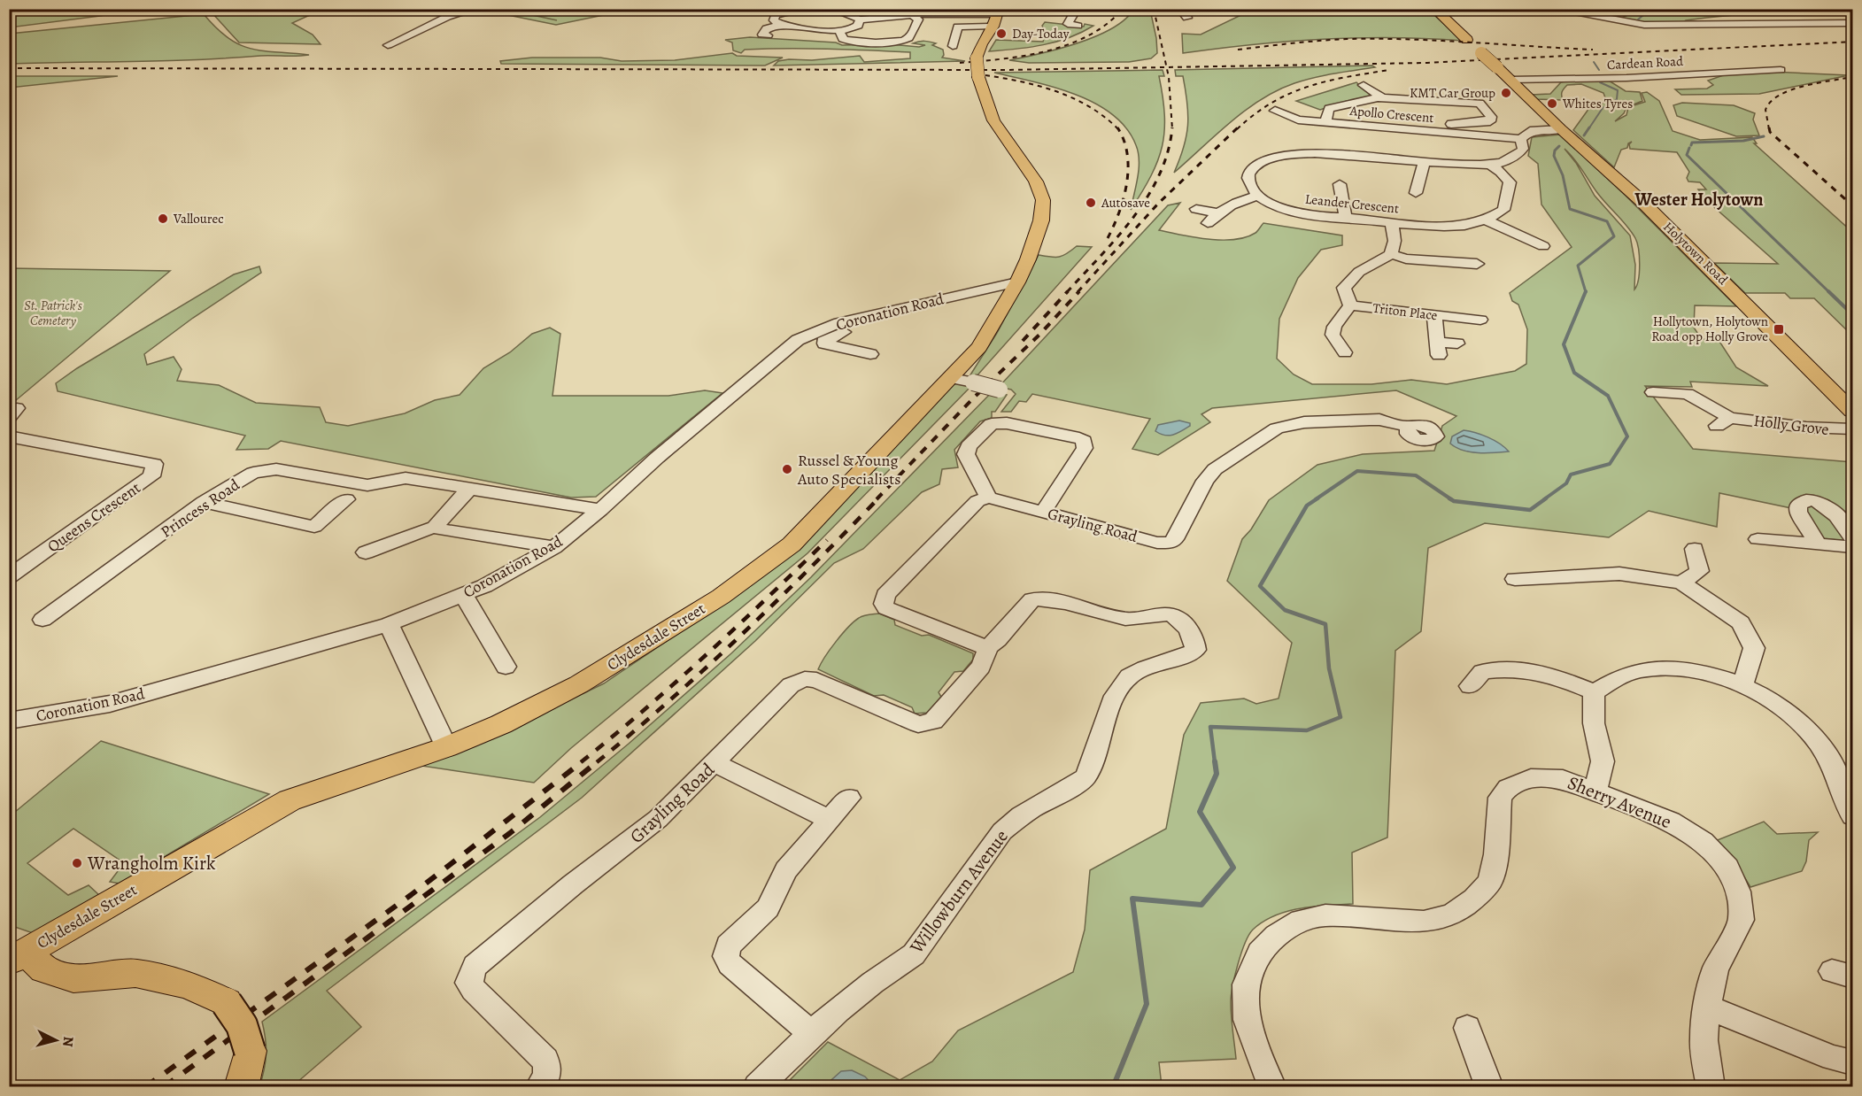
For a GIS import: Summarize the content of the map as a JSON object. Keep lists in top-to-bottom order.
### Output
{
  "streets": {
    "main road": ["Holytown Road", "Clydesdale Street"],
    "street": [
      "Cardean Road",
      "Apollo Crescent",
      "Leander Crescent",
      "Coronation Road",
      "Triton Place",
      "Holly Grove",
      "Princess Road",
      "Queens Crescent",
      "Grayling Road",
      "Sherry Avenue",
      "Willowburn Avenue"
    ]
  },
  "crossings": [
    ["Cardean Road", "Holytown Road"],
    ["Coronation Road", "Princess Road"],
    ["Coronation Road", "Clydesdale Street"],
    ["Grayling Road", "Willowburn Avenue"]
  ],
  "districts": ["Wester Holytown"],
  "parks": ["St. Patrick's Cemetery"],
  "places": {
    "other": [
      "Day-Today",
      "KMT Car Group",
      "Whites Tyres",
      "Autosave",
      "Vallourec",
      "Russel & Young Auto Specialists",
      "Wrangholm Kirk"
    ],
    "transit": ["Hollytown, Holytown Road opp Holly Grove"]
  },
  "north": "right"
}
